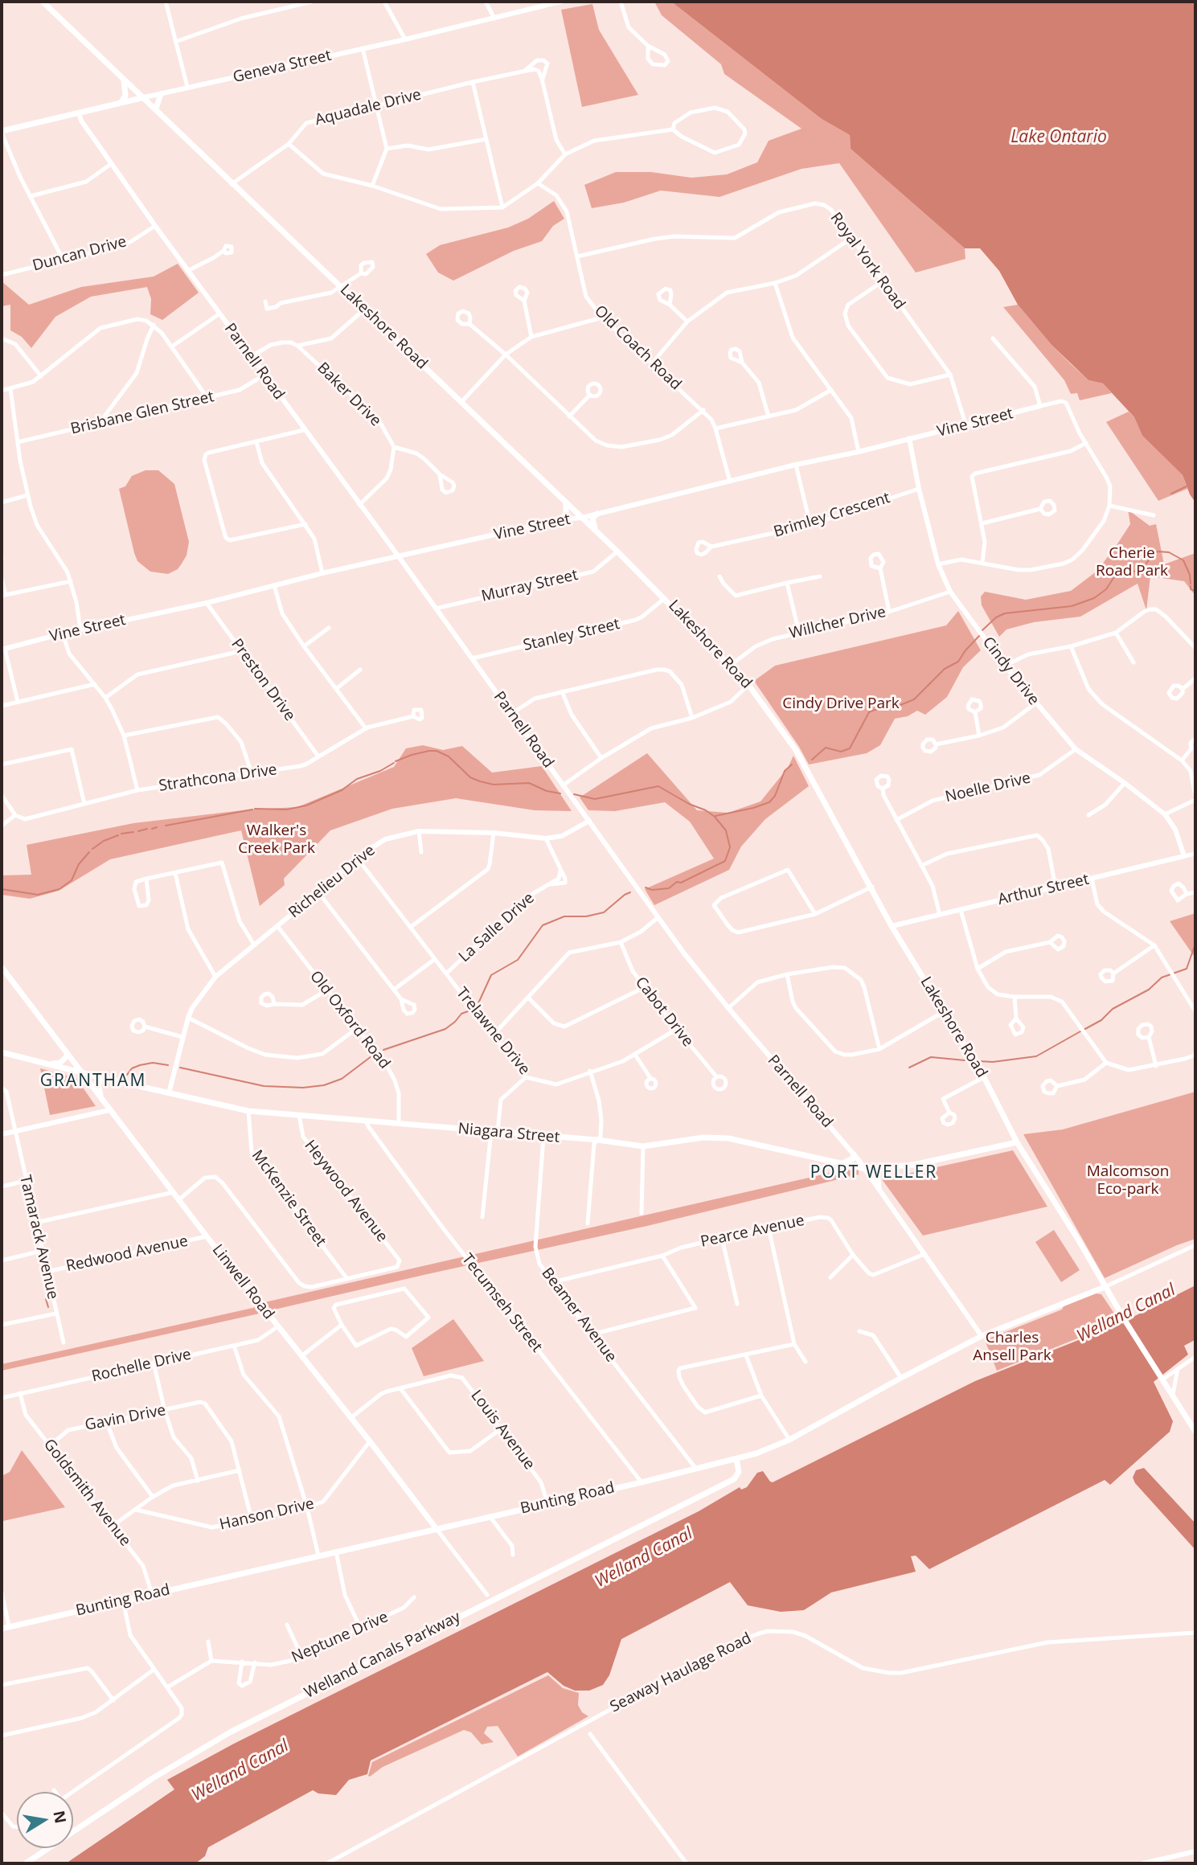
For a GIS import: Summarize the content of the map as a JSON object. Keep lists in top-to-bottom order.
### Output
{
  "streets": {
    "main road": [
      "Geneva Street",
      "Lakeshore Road",
      "Niagara Street",
      "Linwell Road",
      "Bunting Road",
      "Welland Canals Parkway"
    ],
    "street": [
      "Aquadale Drive",
      "Duncan Drive",
      "Royal York Road",
      "Old Coach Road",
      "Parnell Road",
      "Baker Drive",
      "Brisbane Glen Street",
      "Vine Street",
      "Brimley Crescent",
      "Murray Street",
      "Willcher Drive",
      "Stanley Street",
      "Cindy Drive",
      "Preston Drive",
      "Strathcona Drive",
      "Noelle Drive",
      "Richelieu Drive",
      "Arthur Street",
      "La Salle Drive",
      "Cabot Drive",
      "Old Oxford Road",
      "Trelawne Drive",
      "Heywood Avenue",
      "McKenzie Street",
      "Pearce Avenue",
      "Tamarack Avenue",
      "Redwood Avenue",
      "Tecumseh Street",
      "Beamer Avenue",
      "Rochelle Drive",
      "Gavin Drive",
      "Louis Avenue",
      "Goldsmith Avenue",
      "Hanson Drive",
      "Neptune Drive",
      "Seaway Haulage Road"
    ]
  },
  "crossings": [
    ["Geneva Street", "Lakeshore Road"],
    ["Geneva Street", "Parnell Road"],
    ["Aquadale Drive", "Lakeshore Road"],
    ["Duncan Drive", "Parnell Road"],
    ["Royal York Road", "Old Coach Road"],
    ["Royal York Road", "Vine Street"],
    ["Lakeshore Road", "Vine Street"],
    ["Lakeshore Road", "Murray Street"],
    ["Lakeshore Road", "Willcher Drive"],
    ["Lakeshore Road", "Stanley Street"],
    ["Lakeshore Road", "Arthur Street"],
    ["Lakeshore Road", "Niagara Street"],
    ["Lakeshore Road", "Bunting Road"],
    ["Old Coach Road", "Vine Street"],
    ["Parnell Road", "Brisbane Glen Street"],
    ["Parnell Road", "Vine Street"],
    ["Parnell Road", "Murray Street"],
    ["Parnell Road", "Stanley Street"],
    ["Parnell Road", "Richelieu Drive"],
    ["Parnell Road", "Niagara Street"],
    ["Parnell Road", "Pearce Avenue"],
    ["Parnell Road", "Bunting Road"],
    ["Vine Street", "Cindy Drive"],
    ["Vine Street", "Preston Drive"],
    ["Brimley Crescent", "Cindy Drive"],
    ["Willcher Drive", "Cindy Drive"],
    ["Cindy Drive", "Noelle Drive"],
    ["Cindy Drive", "Arthur Street"],
    ["Preston Drive", "Strathcona Drive"],
    ["Richelieu Drive", "Old Oxford Road"],
    ["Richelieu Drive", "Trelawne Drive"],
    ["Richelieu Drive", "Niagara Street"],
    ["La Salle Drive", "Trelawne Drive"],
    ["Cabot Drive", "Trelawne Drive"],
    ["Old Oxford Road", "Niagara Street"],
    ["Niagara Street", "Heywood Avenue"],
    ["Niagara Street", "McKenzie Street"],
    ["Niagara Street", "Linwell Road"],
    ["Niagara Street", "Tecumseh Street"],
    ["Niagara Street", "Beamer Avenue"],
    ["Heywood Avenue", "McKenzie Street"],
    ["Pearce Avenue", "Beamer Avenue"],
    ["Tamarack Avenue", "Redwood Avenue"],
    ["Redwood Avenue", "Linwell Road"],
    ["Linwell Road", "Rochelle Drive"],
    ["Linwell Road", "Louis Avenue"],
    ["Linwell Road", "Bunting Road"],
    ["Linwell Road", "Hanson Drive"],
    ["Tecumseh Street", "Bunting Road"],
    ["Beamer Avenue", "Bunting Road"],
    ["Rochelle Drive", "Goldsmith Avenue"],
    ["Gavin Drive", "Goldsmith Avenue"],
    ["Louis Avenue", "Bunting Road"],
    ["Goldsmith Avenue", "Bunting Road"],
    ["Bunting Road", "Welland Canals Parkway"]
  ],
  "districts": ["GRANTHAM", "PORT WELLER"],
  "water": ["Lake Ontario", "Welland Canal"],
  "parks": [
    "Cherie Road Park",
    "Cindy Drive Park",
    "Walker's Creek Park",
    "Malcomson Eco-park",
    "Charles Ansell Park"
  ],
  "north": "right"
}
